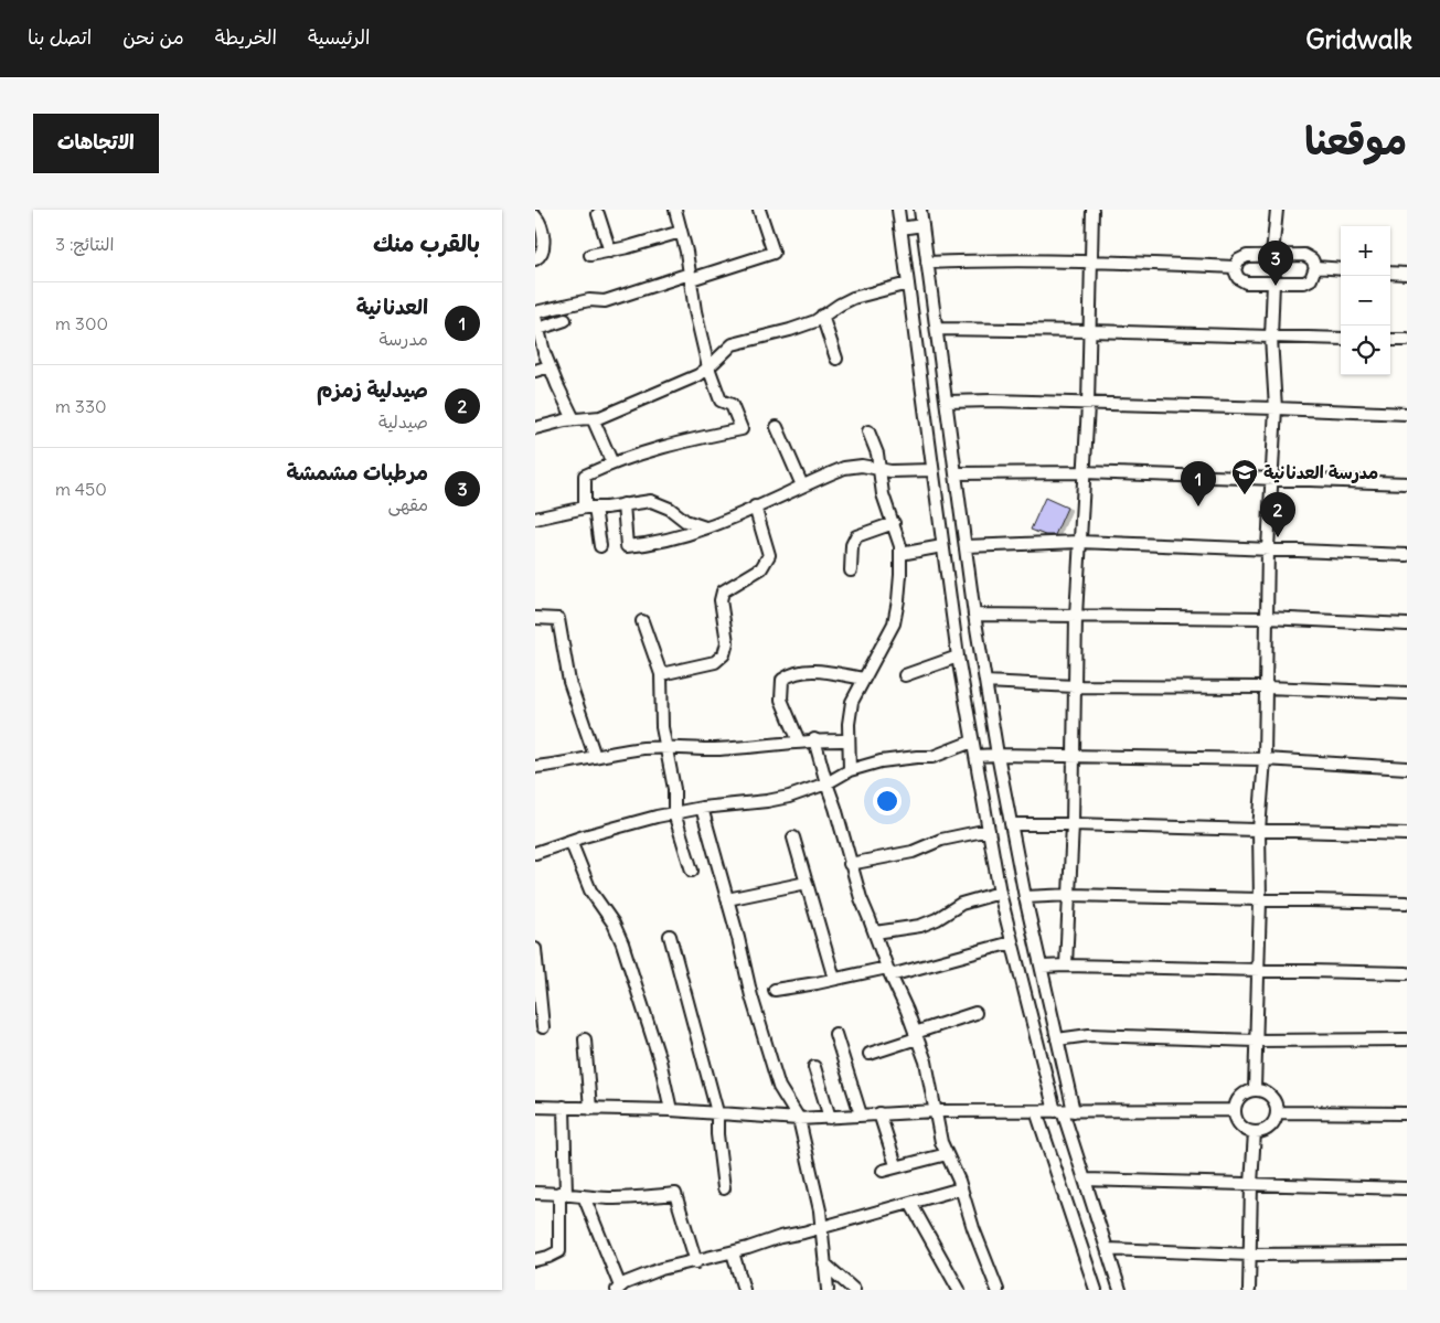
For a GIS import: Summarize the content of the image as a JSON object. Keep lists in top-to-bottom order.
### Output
{
  "places": {
    "school or university": ["مدرسة العدنانية"]
  },
  "page": {
    "header": "Gridwalk",
    "nav": [
      "الرئيسية",
      "الخريطة",
      "من نحن",
      "اتصل بنا"
    ],
    "title": "موقعنا",
    "buttons": "الاتجاهات",
    "heading": ["بالقرب منك", "النتائج: 3"],
    "map_buttons": ["+", "−"],
    "pins": ["3", "1", "2"],
    "list": [
      {
        "mark": "1",
        "name": "العدنانية",
        "note": "مدرسة",
        "value": "300 m"
      },
      {
        "mark": "2",
        "name": "صيدلية زمزم",
        "note": "صيدلية",
        "value": "330 m"
      },
      {
        "mark": "3",
        "name": "مرطبات مشمشة",
        "note": "مقهى",
        "value": "450 m"
      }
    ]
  }
}
